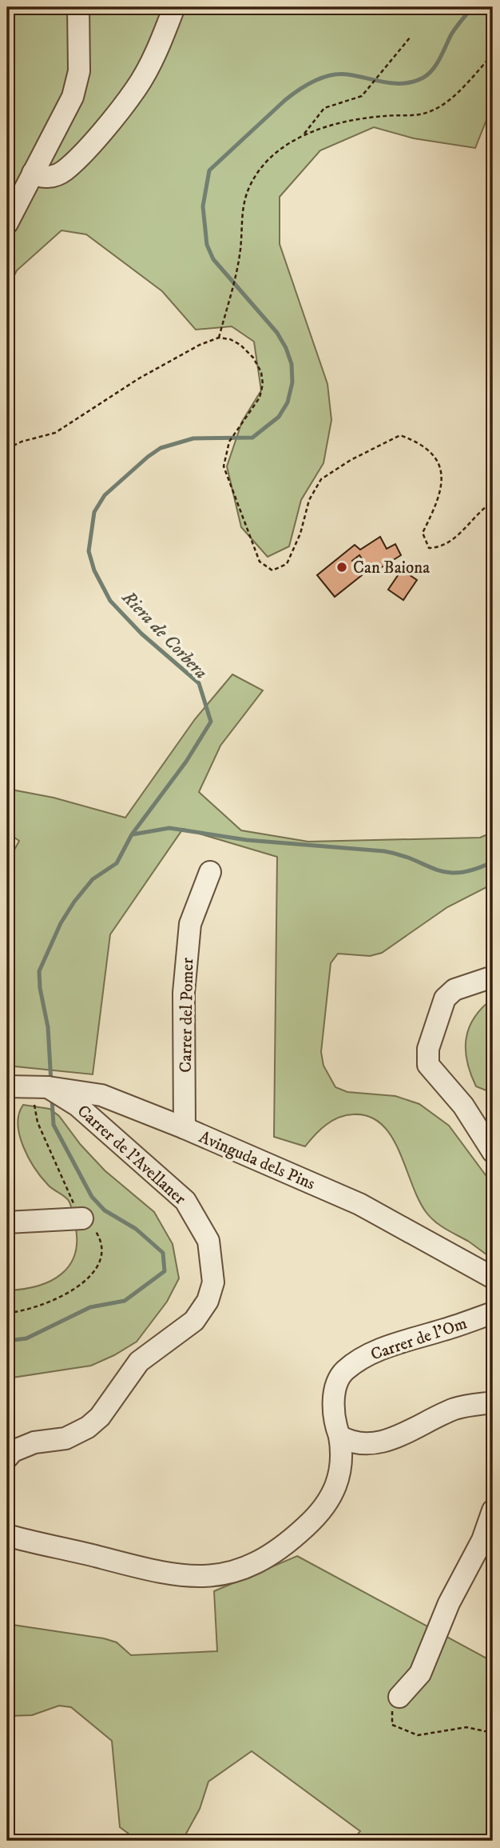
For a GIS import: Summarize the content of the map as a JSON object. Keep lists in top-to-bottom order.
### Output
{
  "streets": {
    "street": [
      "Carrer del Pomer",
      "Carrer de l'Avellaner",
      "Avinguda dels Pins",
      "Carrer de l'Om"
    ]
  },
  "crossings": [
    ["Carrer del Pomer", "Avinguda dels Pins"],
    ["Carrer de l'Avellaner", "Avinguda dels Pins"]
  ],
  "water": ["Riera de Corbera"],
  "places": ["Can Baiona"]
}
